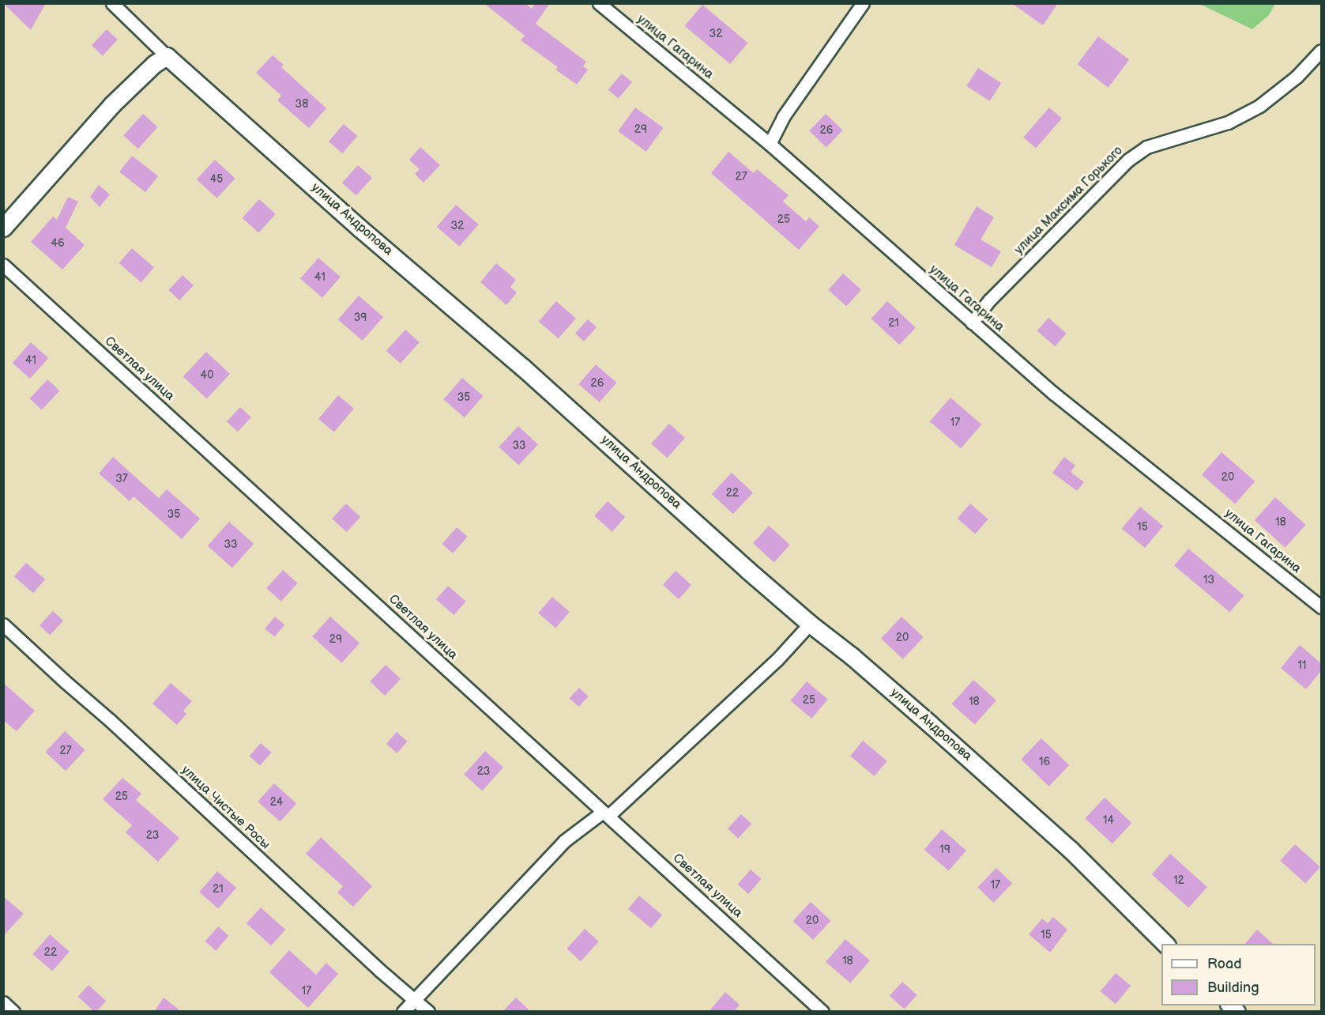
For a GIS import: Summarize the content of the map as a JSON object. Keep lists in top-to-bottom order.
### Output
{
  "streets": {
    "street": [
      "улица Гагарина",
      "улица Максима Горького",
      "улица Андропова",
      "Светлая улица",
      "улица Чистые Росы"
    ]
  },
  "crossings": [
    ["улица Гагарина", "улица Максима Горького"]
  ],
  "house_numbers": [
    "32",
    "38",
    "29",
    "26",
    "27",
    "45",
    "25",
    "32",
    "46",
    "41",
    "39",
    "21",
    "41",
    "40",
    "26",
    "35",
    "17",
    "33",
    "20",
    "37",
    "22",
    "35",
    "18",
    "15",
    "33",
    "13",
    "20",
    "29",
    "11",
    "25",
    "18",
    "27",
    "16",
    "23",
    "25",
    "24",
    "14",
    "23",
    "19",
    "12",
    "17",
    "21",
    "20",
    "15",
    "22",
    "18",
    "17"
  ],
  "legend": ["Road", "Building"]
}
